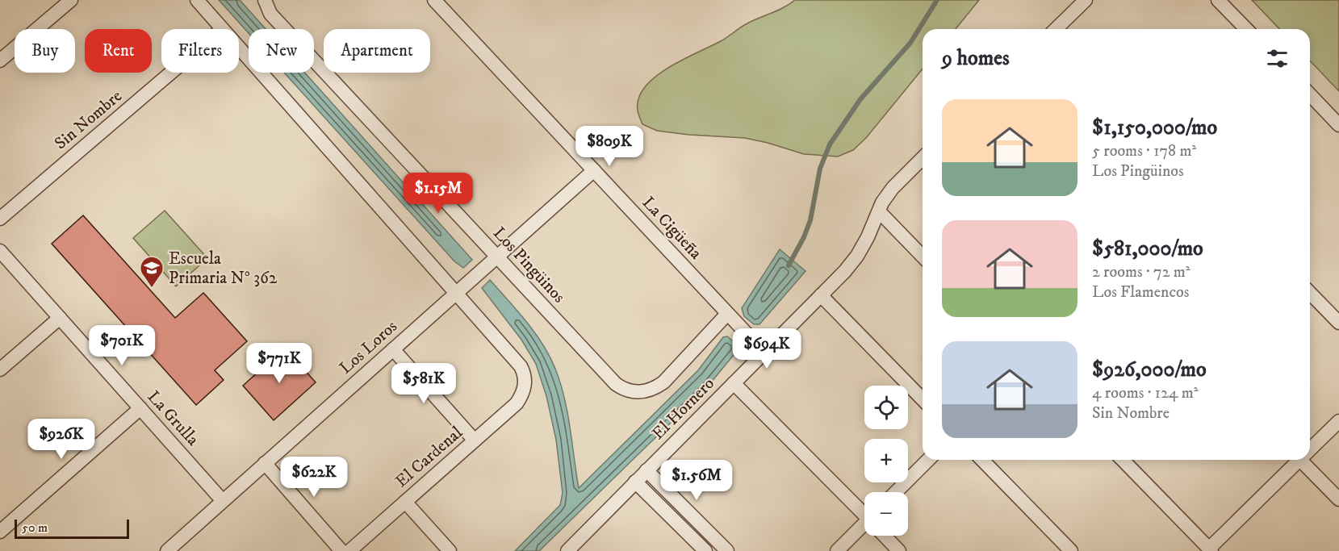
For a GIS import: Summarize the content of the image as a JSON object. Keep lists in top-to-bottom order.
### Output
{
  "streets": {
    "street": [
      "Sin Nombre",
      "La Cigüeña",
      "Los Pingüinos",
      "Los Loros",
      "El Hornero",
      "La Grulla",
      "El Cardenal"
    ]
  },
  "crossings": [
    ["La Cigüeña", "Los Loros"],
    ["La Cigüeña", "El Hornero"],
    ["Los Pingüinos", "Los Loros"],
    ["Los Pingüinos", "El Hornero"],
    ["Los Loros", "La Grulla"],
    ["Los Loros", "El Cardenal"]
  ],
  "places": {
    "school or university": ["Escuela Primaria N° 362"]
  },
  "scale_bar": "50 m",
  "page": {
    "chip": [
      "Buy",
      "Rent",
      "Filters",
      "New",
      "Apartment"
    ],
    "heading": "9 homes",
    "list": [
      {
        "name": "$1,150,000/mo",
        "note": "5 rooms · 178 m² · Los Pingüinos"
      },
      {
        "name": "$581,000/mo",
        "note": "2 rooms · 72 m² · Los Flamencos"
      },
      {
        "name": "$926,000/mo",
        "note": "4 rooms · 124 m² · Sin Nombre"
      }
    ],
    "price": [
      "$809K",
      "$1.15M",
      "$701K",
      "$694K",
      "$771K",
      "$581K",
      "$926K",
      "$622K",
      "$1.56M"
    ],
    "map_buttons": ["+", "−"],
    "scale": "50 m"
  }
}
